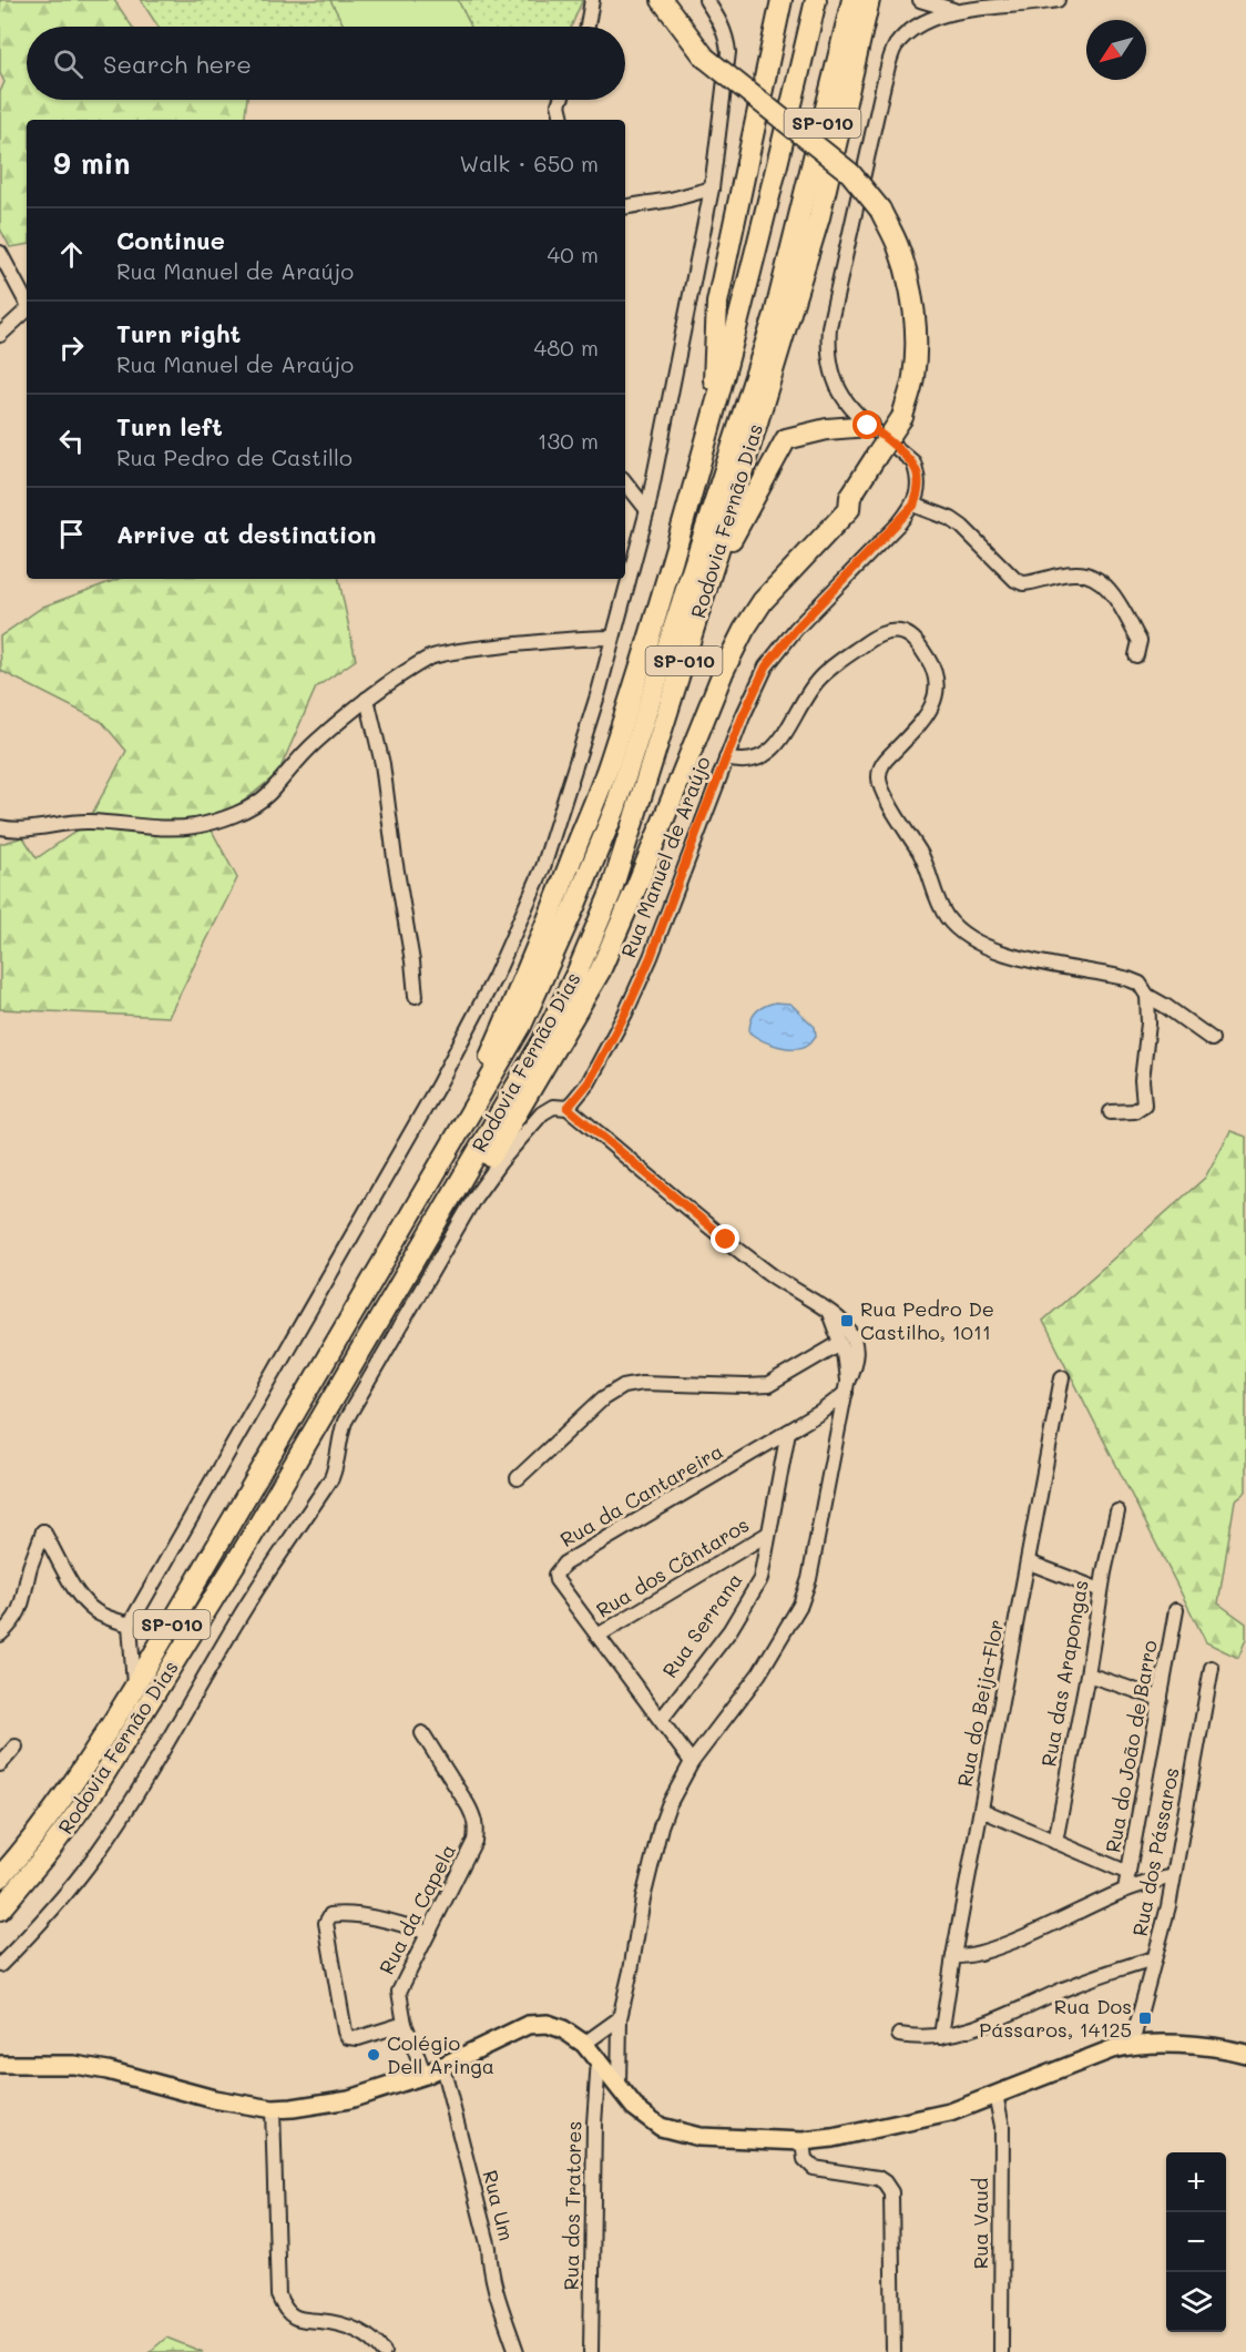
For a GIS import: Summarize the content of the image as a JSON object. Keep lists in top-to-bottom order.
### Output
{
  "streets": {
    "highway": ["SP-010", "Rodovia Fernão Dias"],
    "street": [
      "Rua Manuel de Araújo",
      "Rua da Cantareira",
      "Rua dos Cântaros",
      "Rua Serrana",
      "Rua das Arapongas",
      "Rua do Beija-Flor",
      "Rua do João de Barro",
      "Rua dos Pássaros",
      "Rua da Capela",
      "Rua Um",
      "Rua dos Tratores",
      "Rua Vaud"
    ]
  },
  "crossings": [
    ["Rua da Cantareira", "Rua dos Cântaros"],
    ["Rua da Cantareira", "Rua Serrana"],
    ["Rua dos Cântaros", "Rua Serrana"]
  ],
  "places": {
    "transit": ["Rua Pedro De Castilho, 1011", "Rua Dos Pássaros, 14125"],
    "other": ["Colégio Dell Aringa"]
  },
  "north": "bottom left",
  "page": {
    "search": "Search here",
    "heading": ["9 min", "Walk · 650 m"],
    "list": [
      ["Continue", "Rua Manuel de Araújo", "40 m"],
      ["Turn right", "Rua Manuel de Araújo", "480 m"],
      ["Turn left", "Rua Pedro de Castillo", "130 m"],
      "Arrive at destination"
    ],
    "map_buttons": ["+", "−"]
  }
}
